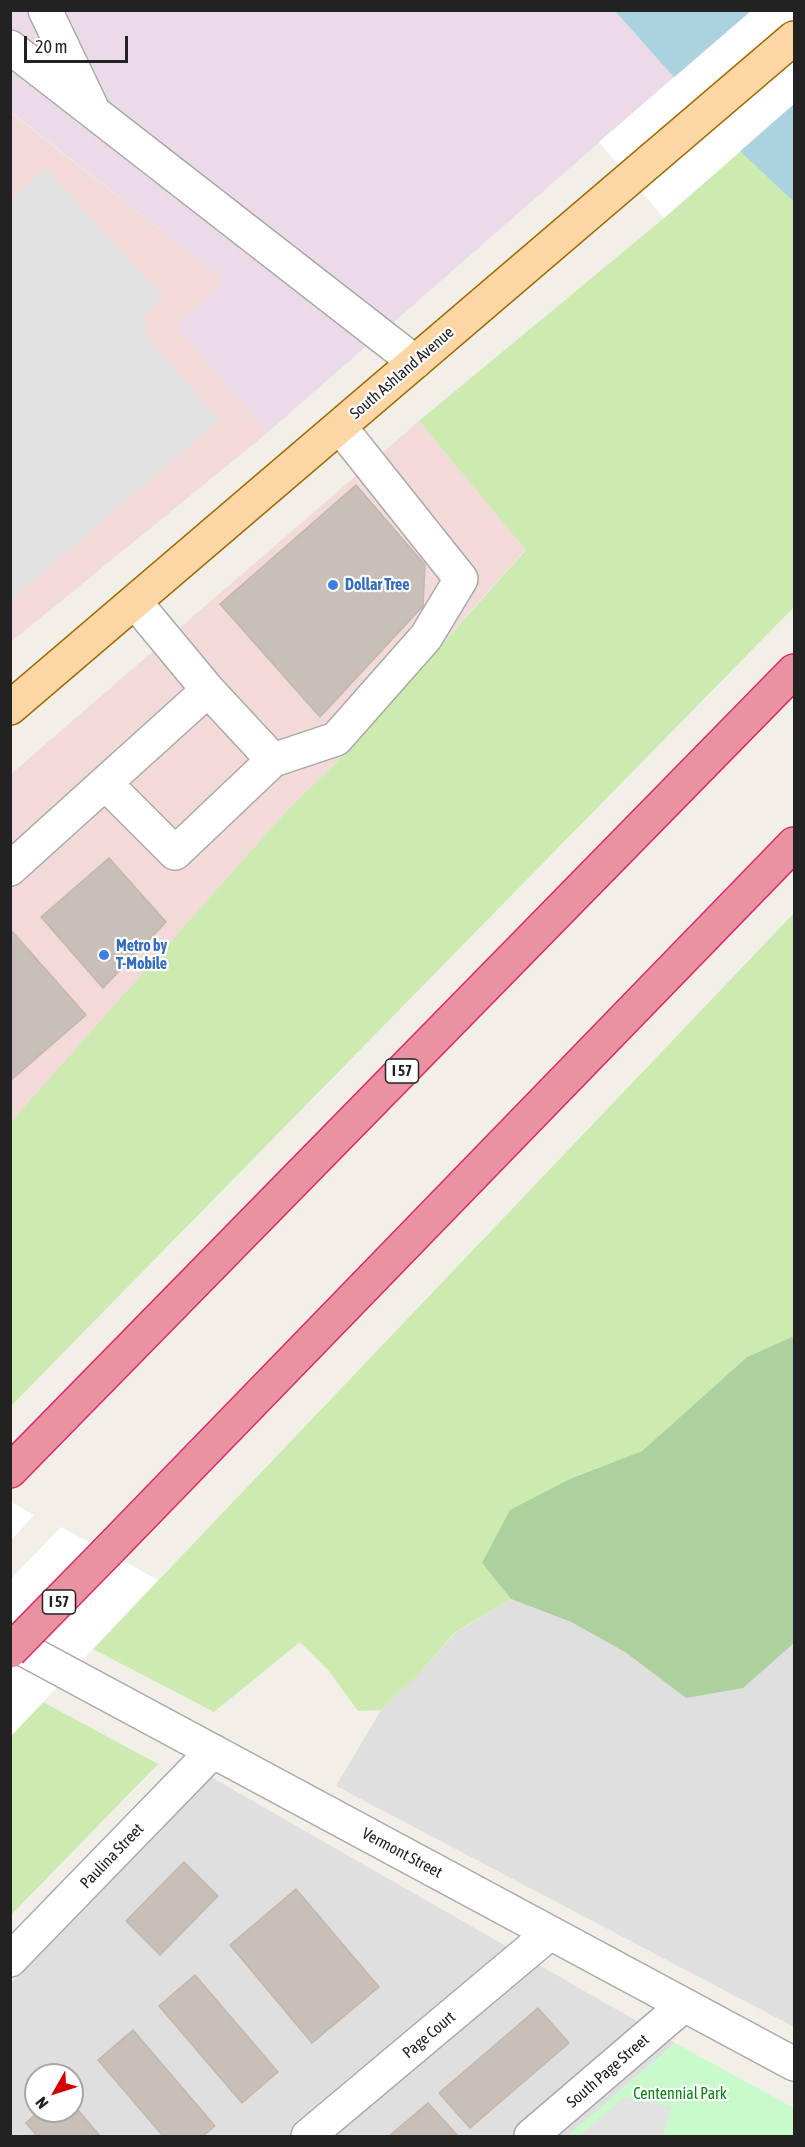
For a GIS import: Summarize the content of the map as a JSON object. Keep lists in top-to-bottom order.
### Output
{
  "streets": {
    "highway": ["I 57"],
    "main road": ["South Ashland Avenue"],
    "street": [
      "Vermont Street",
      "Paulina Street",
      "Page Court",
      "South Page Street"
    ]
  },
  "crossings": [
    ["Vermont Street", "Paulina Street"],
    ["Vermont Street", "Page Court"],
    ["Vermont Street", "South Page Street"]
  ],
  "parks": ["Centennial Park"],
  "places": ["Dollar Tree", "Metro by T-Mobile"],
  "scale_bar": "20 m",
  "north": "bottom left"
}
